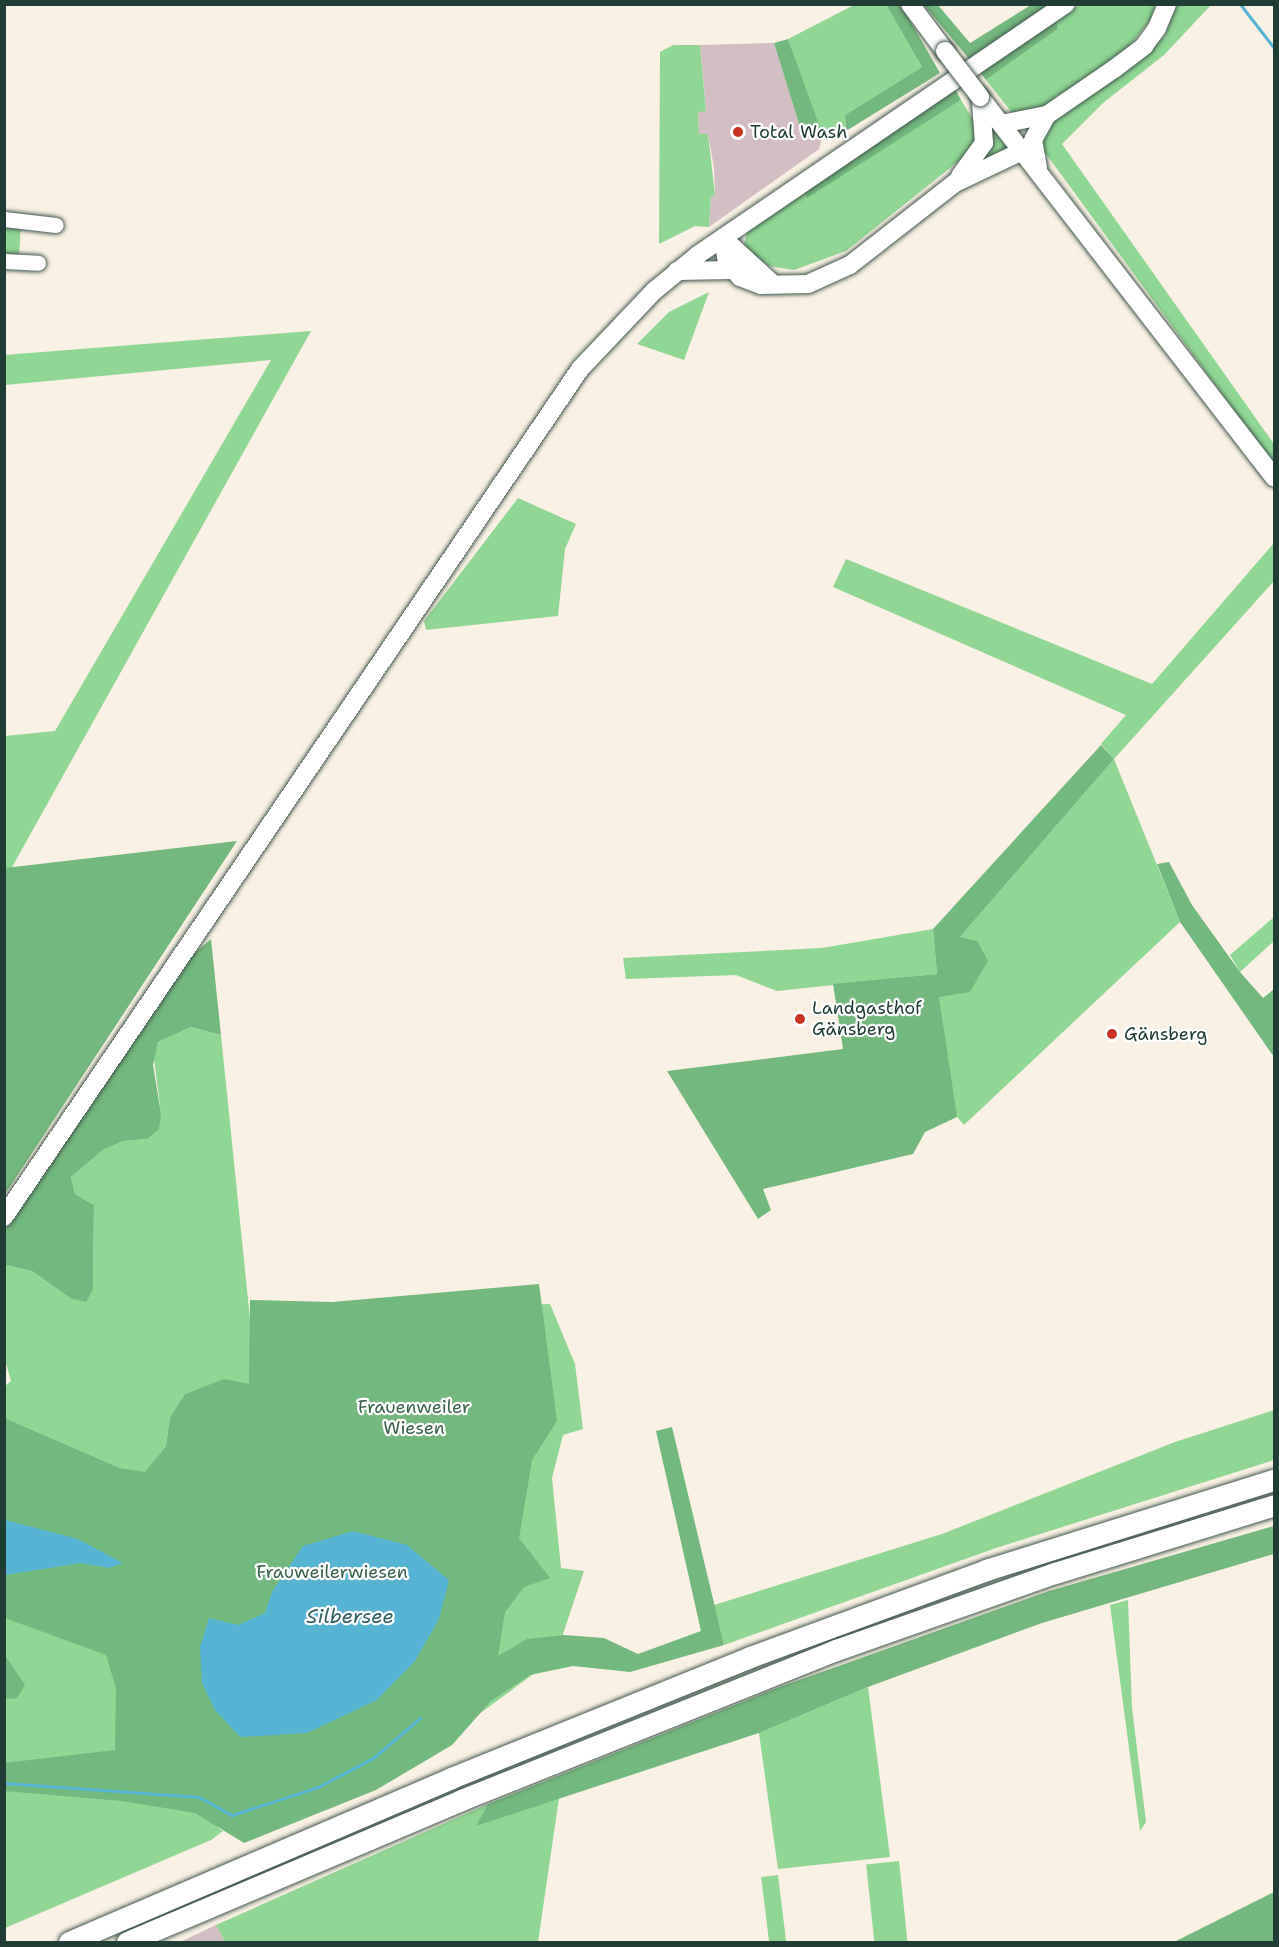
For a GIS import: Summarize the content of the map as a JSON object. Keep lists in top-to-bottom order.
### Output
{
  "water": ["Silbersee"],
  "parks": ["Frauenweiler Wiesen", "Frauweilerwiesen"],
  "places": ["Total Wash", "Landgasthof Gänsberg", "Gänsberg"]
}
